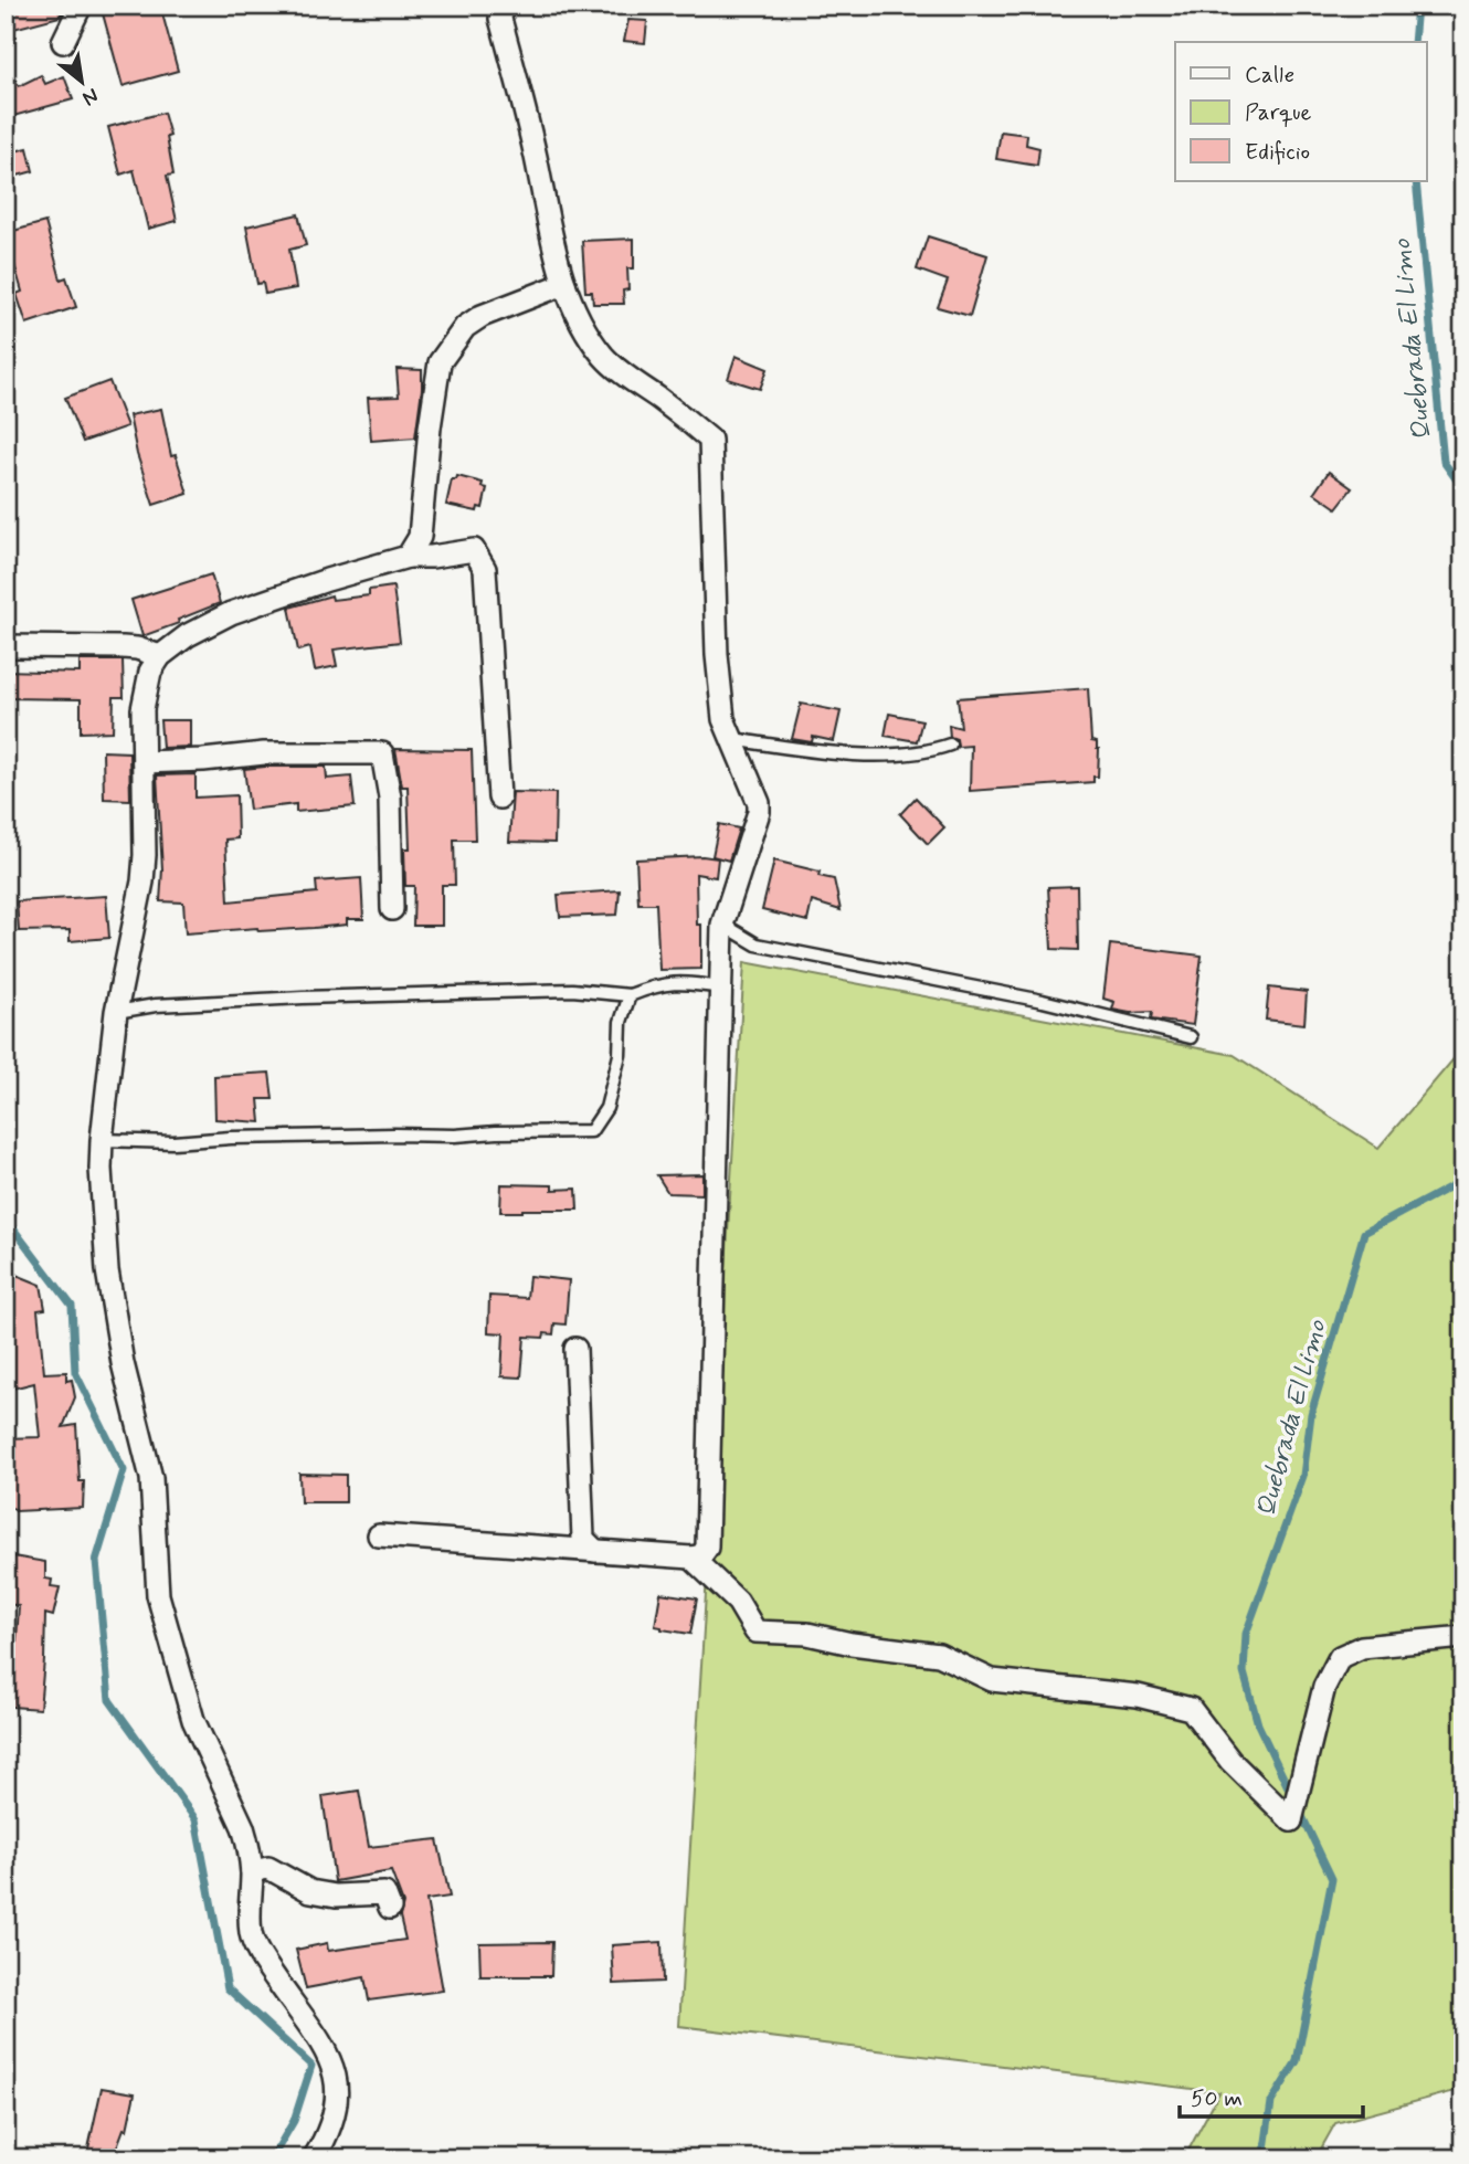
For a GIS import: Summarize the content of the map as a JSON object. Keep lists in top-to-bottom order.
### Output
{
  "water": ["Quebrada El Limo"],
  "legend": ["Calle", "Parque", "Edificio"],
  "scale_bar": "50 m",
  "north": "bottom right"
}
